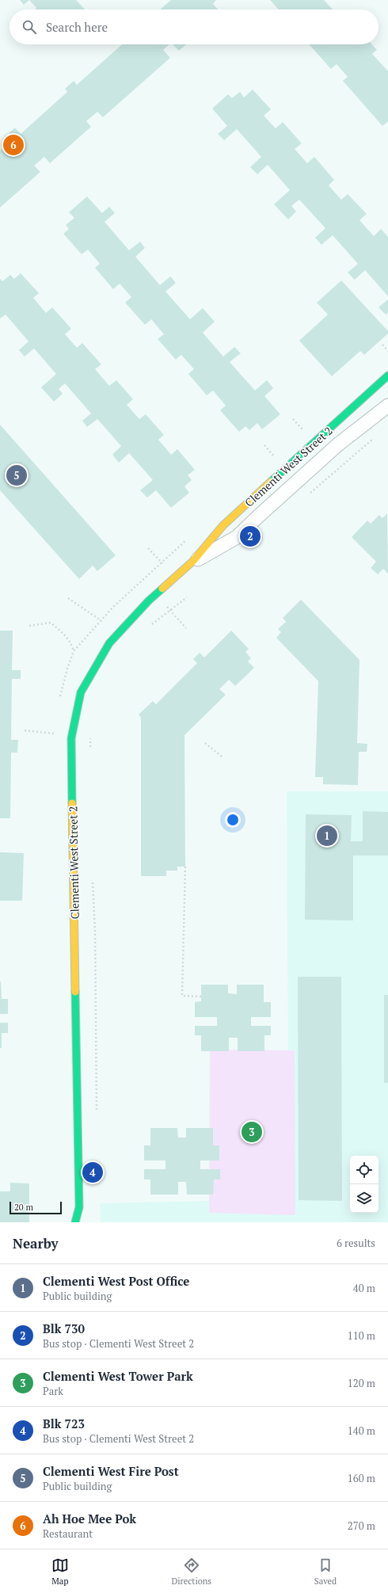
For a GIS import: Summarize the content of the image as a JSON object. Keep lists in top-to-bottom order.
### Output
{
  "streets": {
    "street": ["Clementi West Street 2"]
  },
  "scale_bar": "20 m",
  "page": {
    "search": "Search here",
    "pins": [
      "6",
      "5",
      "2",
      "1",
      "3",
      "4"
    ],
    "scale": "20 m",
    "heading": ["Nearby", "6 results"],
    "list": [
      {
        "mark": "1",
        "name": "Clementi West Post Office",
        "note": "Public building",
        "value": "40 m"
      },
      {
        "mark": "2",
        "name": "Blk 730",
        "note": "Bus stop · Clementi West Street 2",
        "value": "110 m"
      },
      {
        "mark": "3",
        "name": "Clementi West Tower Park",
        "note": "Park",
        "value": "120 m"
      },
      {
        "mark": "4",
        "name": "Blk 723",
        "note": "Bus stop · Clementi West Street 2",
        "value": "140 m"
      },
      {
        "mark": "5",
        "name": "Clementi West Fire Post",
        "note": "Public building",
        "value": "160 m"
      },
      {
        "mark": "6",
        "name": "Ah Hoe Mee Pok",
        "note": "Restaurant",
        "value": "270 m"
      }
    ],
    "nav": ["Map", "Directions", "Saved"]
  }
}
